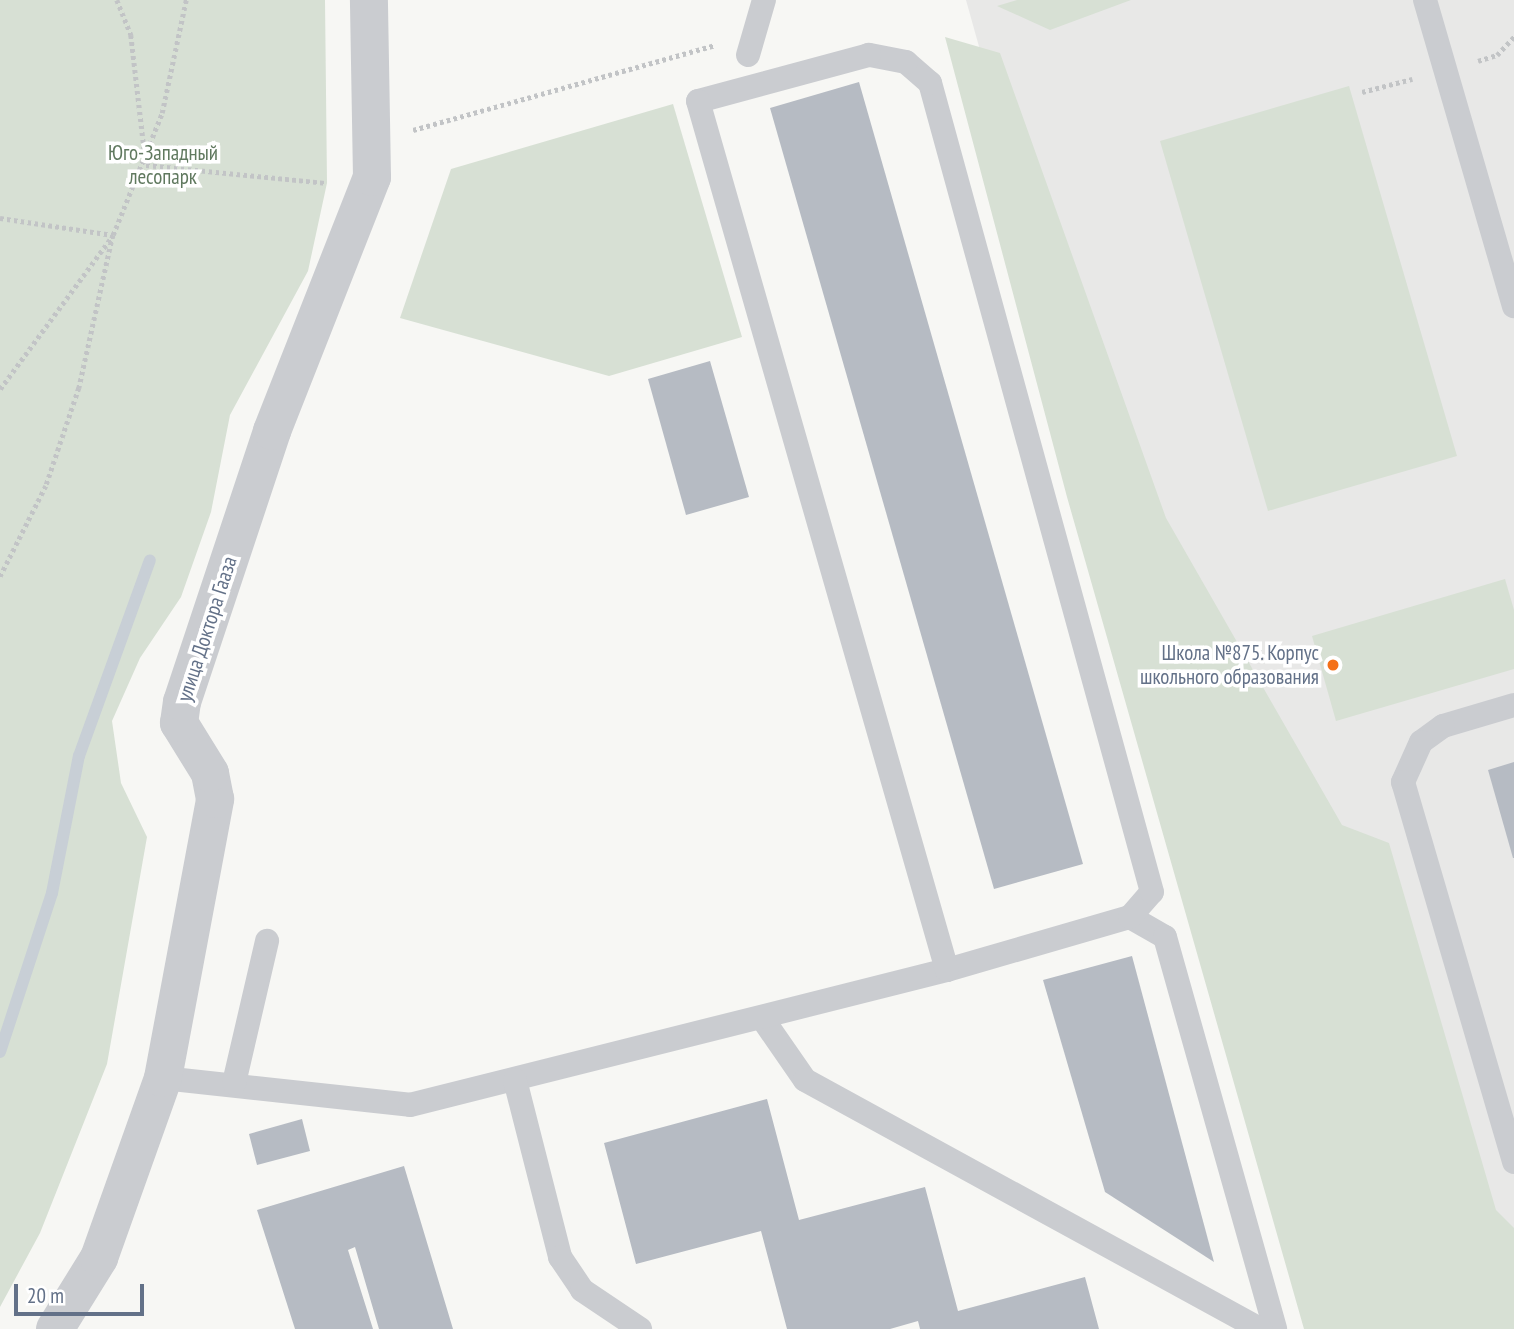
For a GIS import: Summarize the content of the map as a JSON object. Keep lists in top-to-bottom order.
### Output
{
  "streets": {
    "street": ["улица Доктора Гааза"]
  },
  "parks": ["Юго-Западный лесопарк"],
  "places": ["Школа №875. Корпус школьного образования"],
  "scale_bar": "20 m"
}
